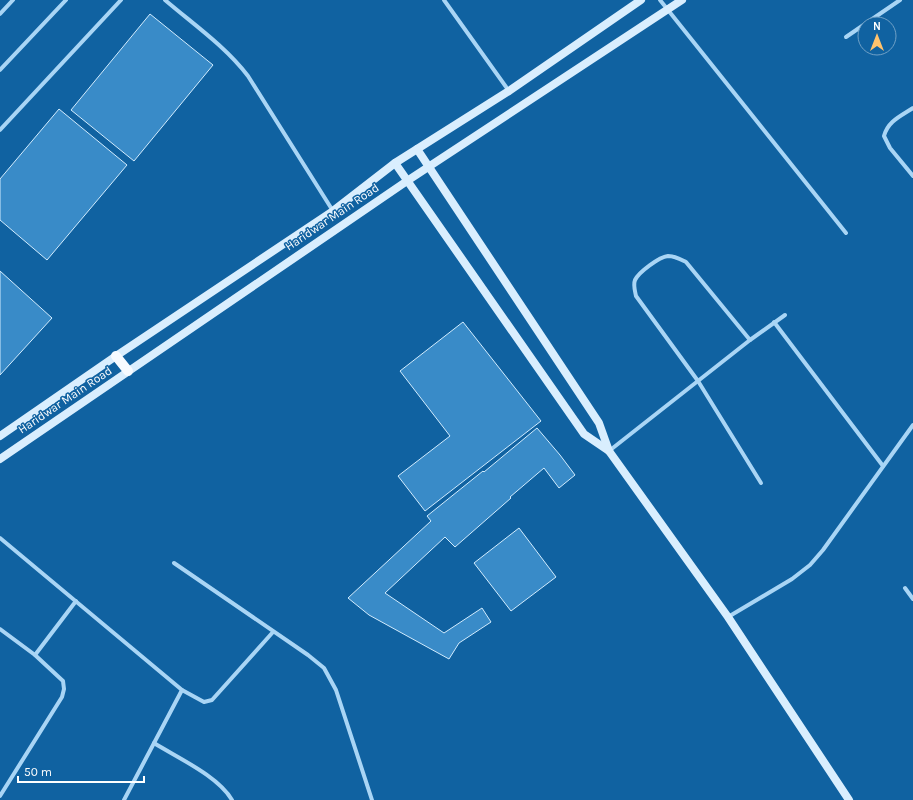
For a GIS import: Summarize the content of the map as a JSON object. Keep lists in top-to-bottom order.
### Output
{
  "streets": {
    "main road": ["Haridwar Main Road"]
  },
  "scale_bar": "50 m",
  "north": "top"
}
